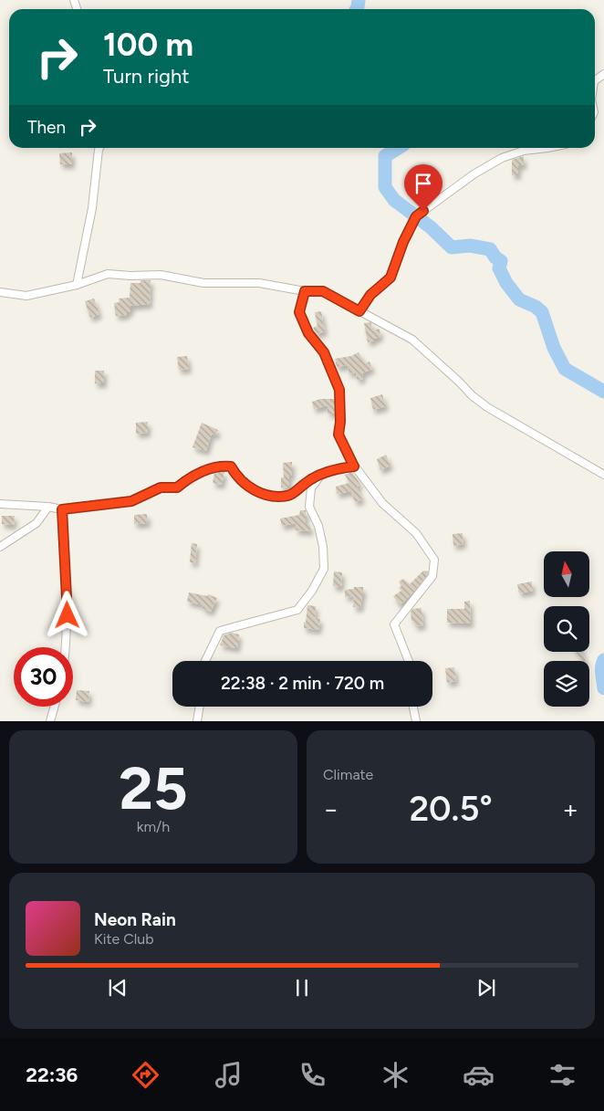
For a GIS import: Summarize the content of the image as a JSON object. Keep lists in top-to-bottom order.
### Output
{
  "north": "top",
  "page": {
    "turn": ["100 m", "Turn right"],
    "then": "Then",
    "limit": "30",
    "trip": "22:38 · 2 min · 720 m",
    "tile": [
      ["25", "km/h"],
      "Climate"
    ],
    "heat": ["−", "20.5°", "+"],
    "song": ["Neon Rain", "Kite Club"],
    "tabs": "22:36"
  }
}
